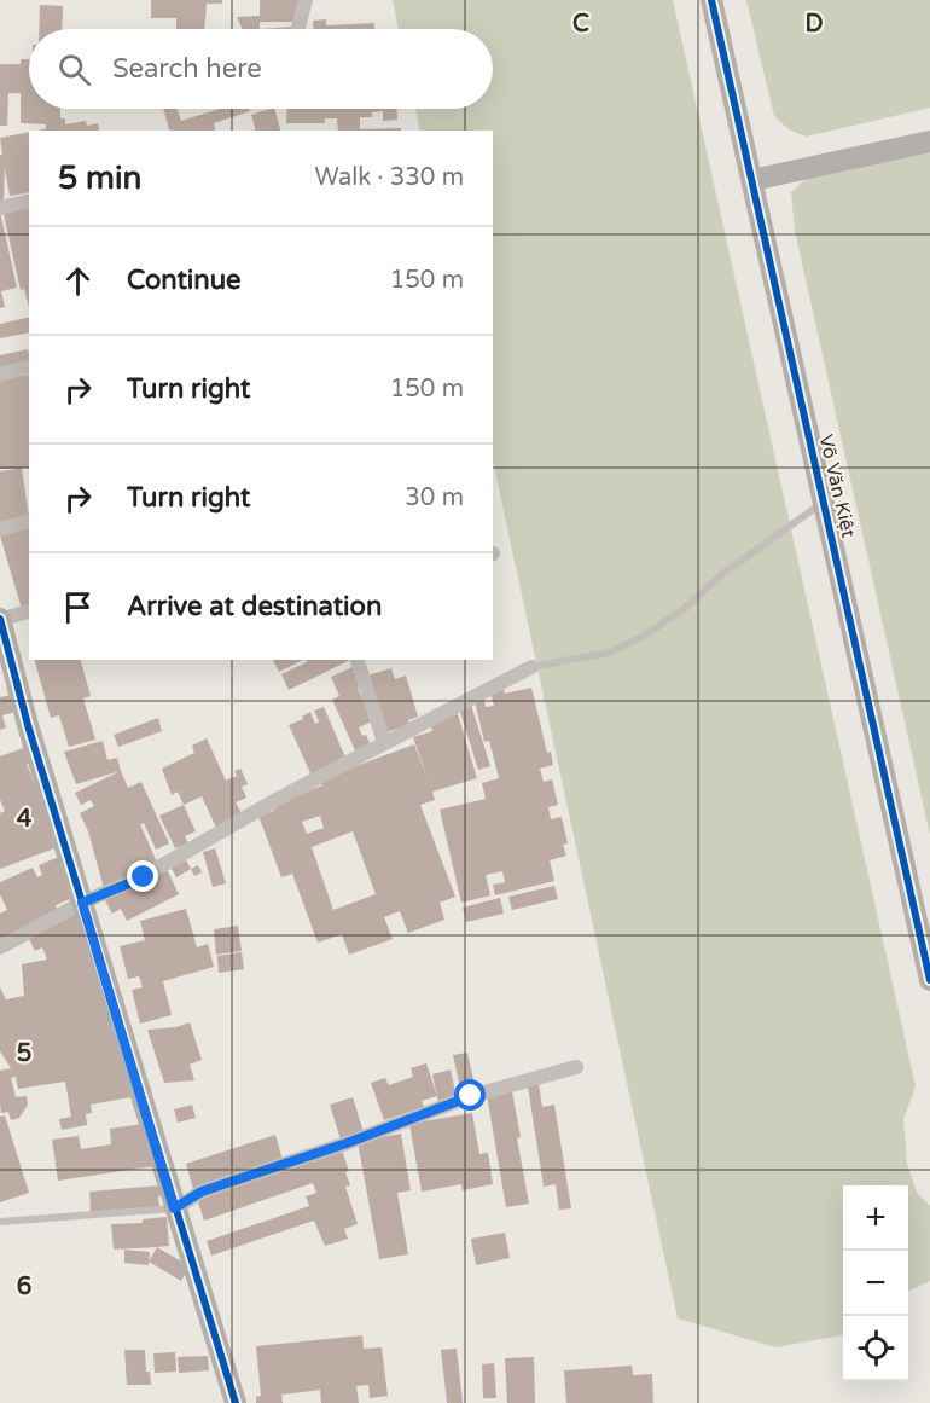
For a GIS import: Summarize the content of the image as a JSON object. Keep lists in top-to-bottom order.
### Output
{
  "streets": {
    "street": ["Võ Văn Kiệt"]
  },
  "page": {
    "search": "Search here",
    "heading": ["5 min", "Walk · 330 m"],
    "list": [
      ["Continue", "150 m"],
      ["Turn right", "150 m"],
      ["Turn right", "30 m"],
      "Arrive at destination"
    ],
    "map_buttons": ["+", "−"]
  },
  "grid": {
    "columns": ["C", "D"],
    "rows": ["4", "5", "6"]
  }
}
